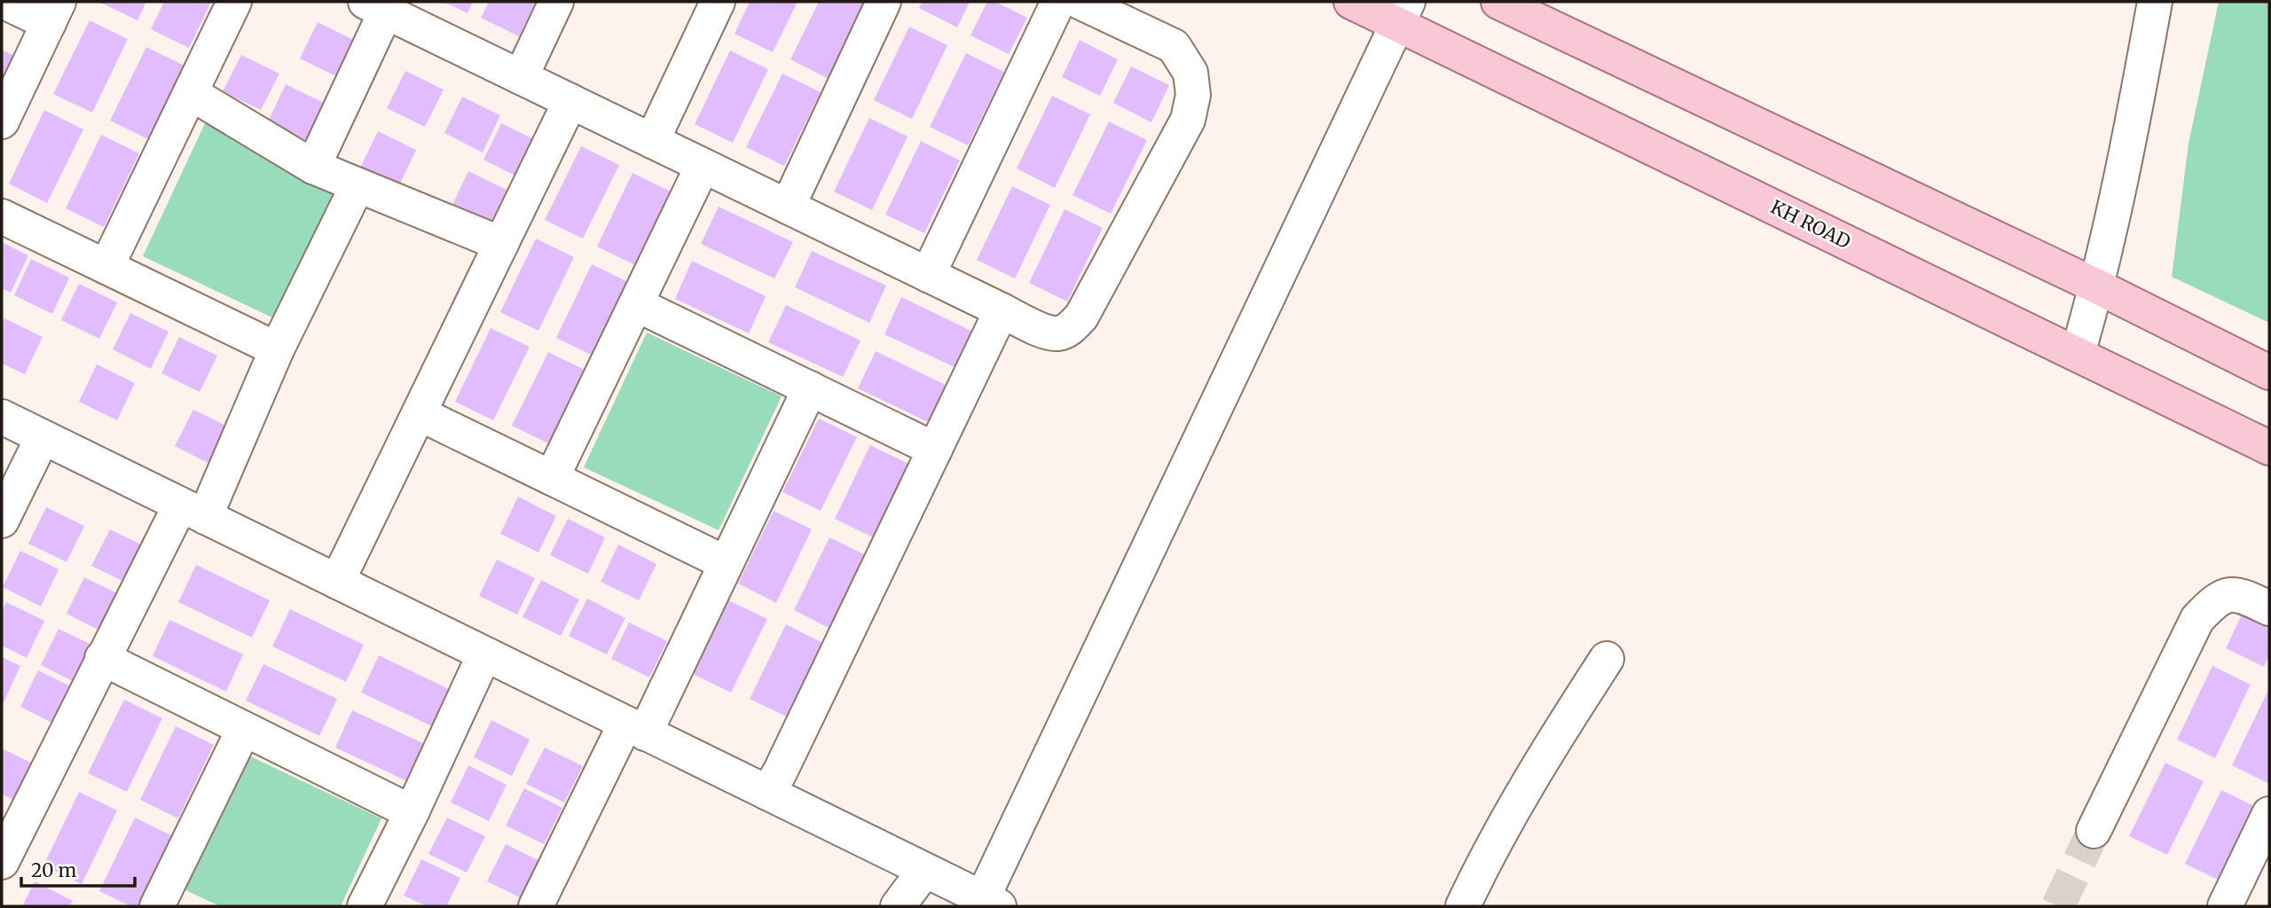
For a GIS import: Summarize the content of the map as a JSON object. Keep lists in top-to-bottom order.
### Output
{
  "streets": {
    "main road": ["KH ROAD"]
  },
  "scale_bar": "20 m"
}
